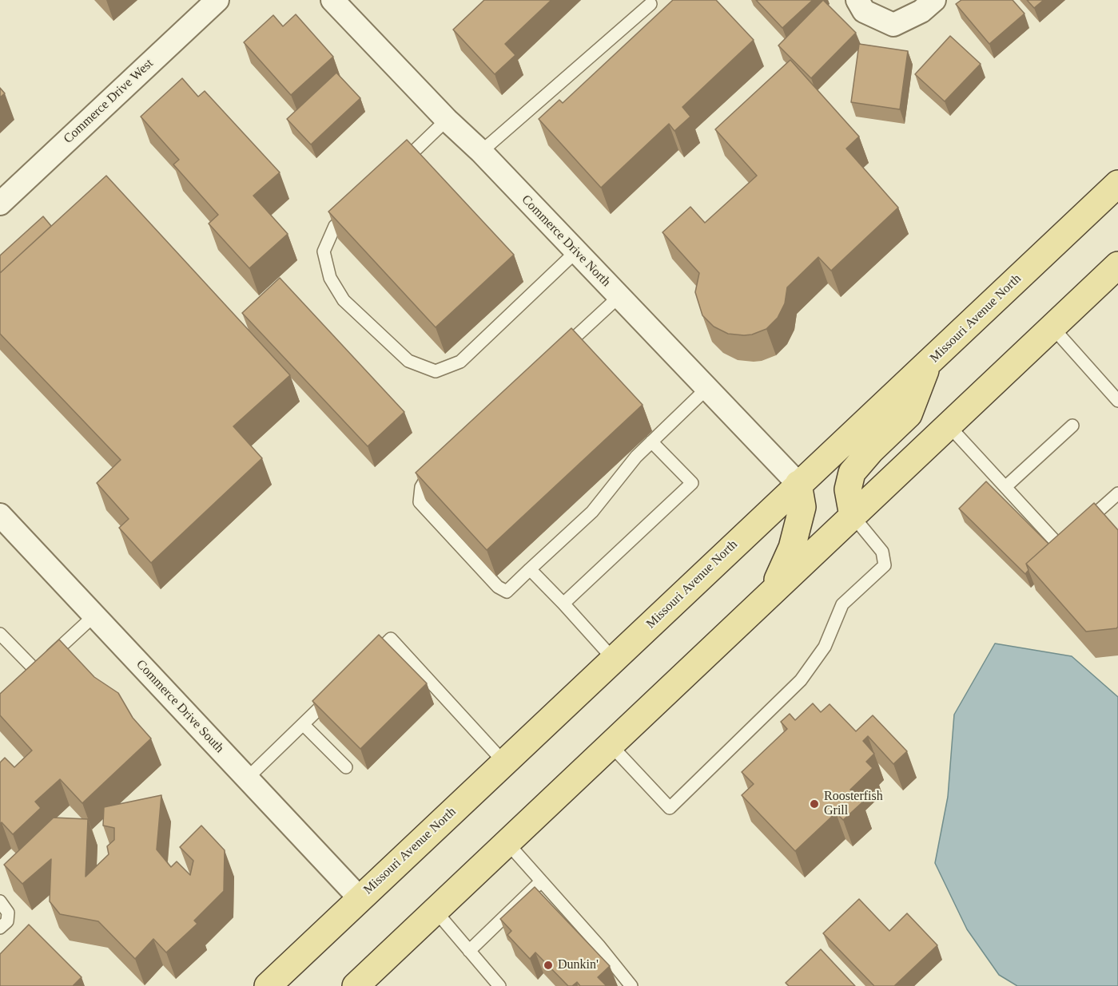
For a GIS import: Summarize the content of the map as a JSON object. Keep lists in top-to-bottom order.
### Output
{
  "streets": {
    "main road": ["Missouri Avenue North"],
    "street": ["Commerce Drive West", "Commerce Drive North", "Commerce Drive South"]
  },
  "crossings": [
    ["Commerce Drive North", "Missouri Avenue North"],
    ["Missouri Avenue North", "Commerce Drive South"]
  ],
  "places": ["Roosterfish Grill", "Dunkin'"]
}
